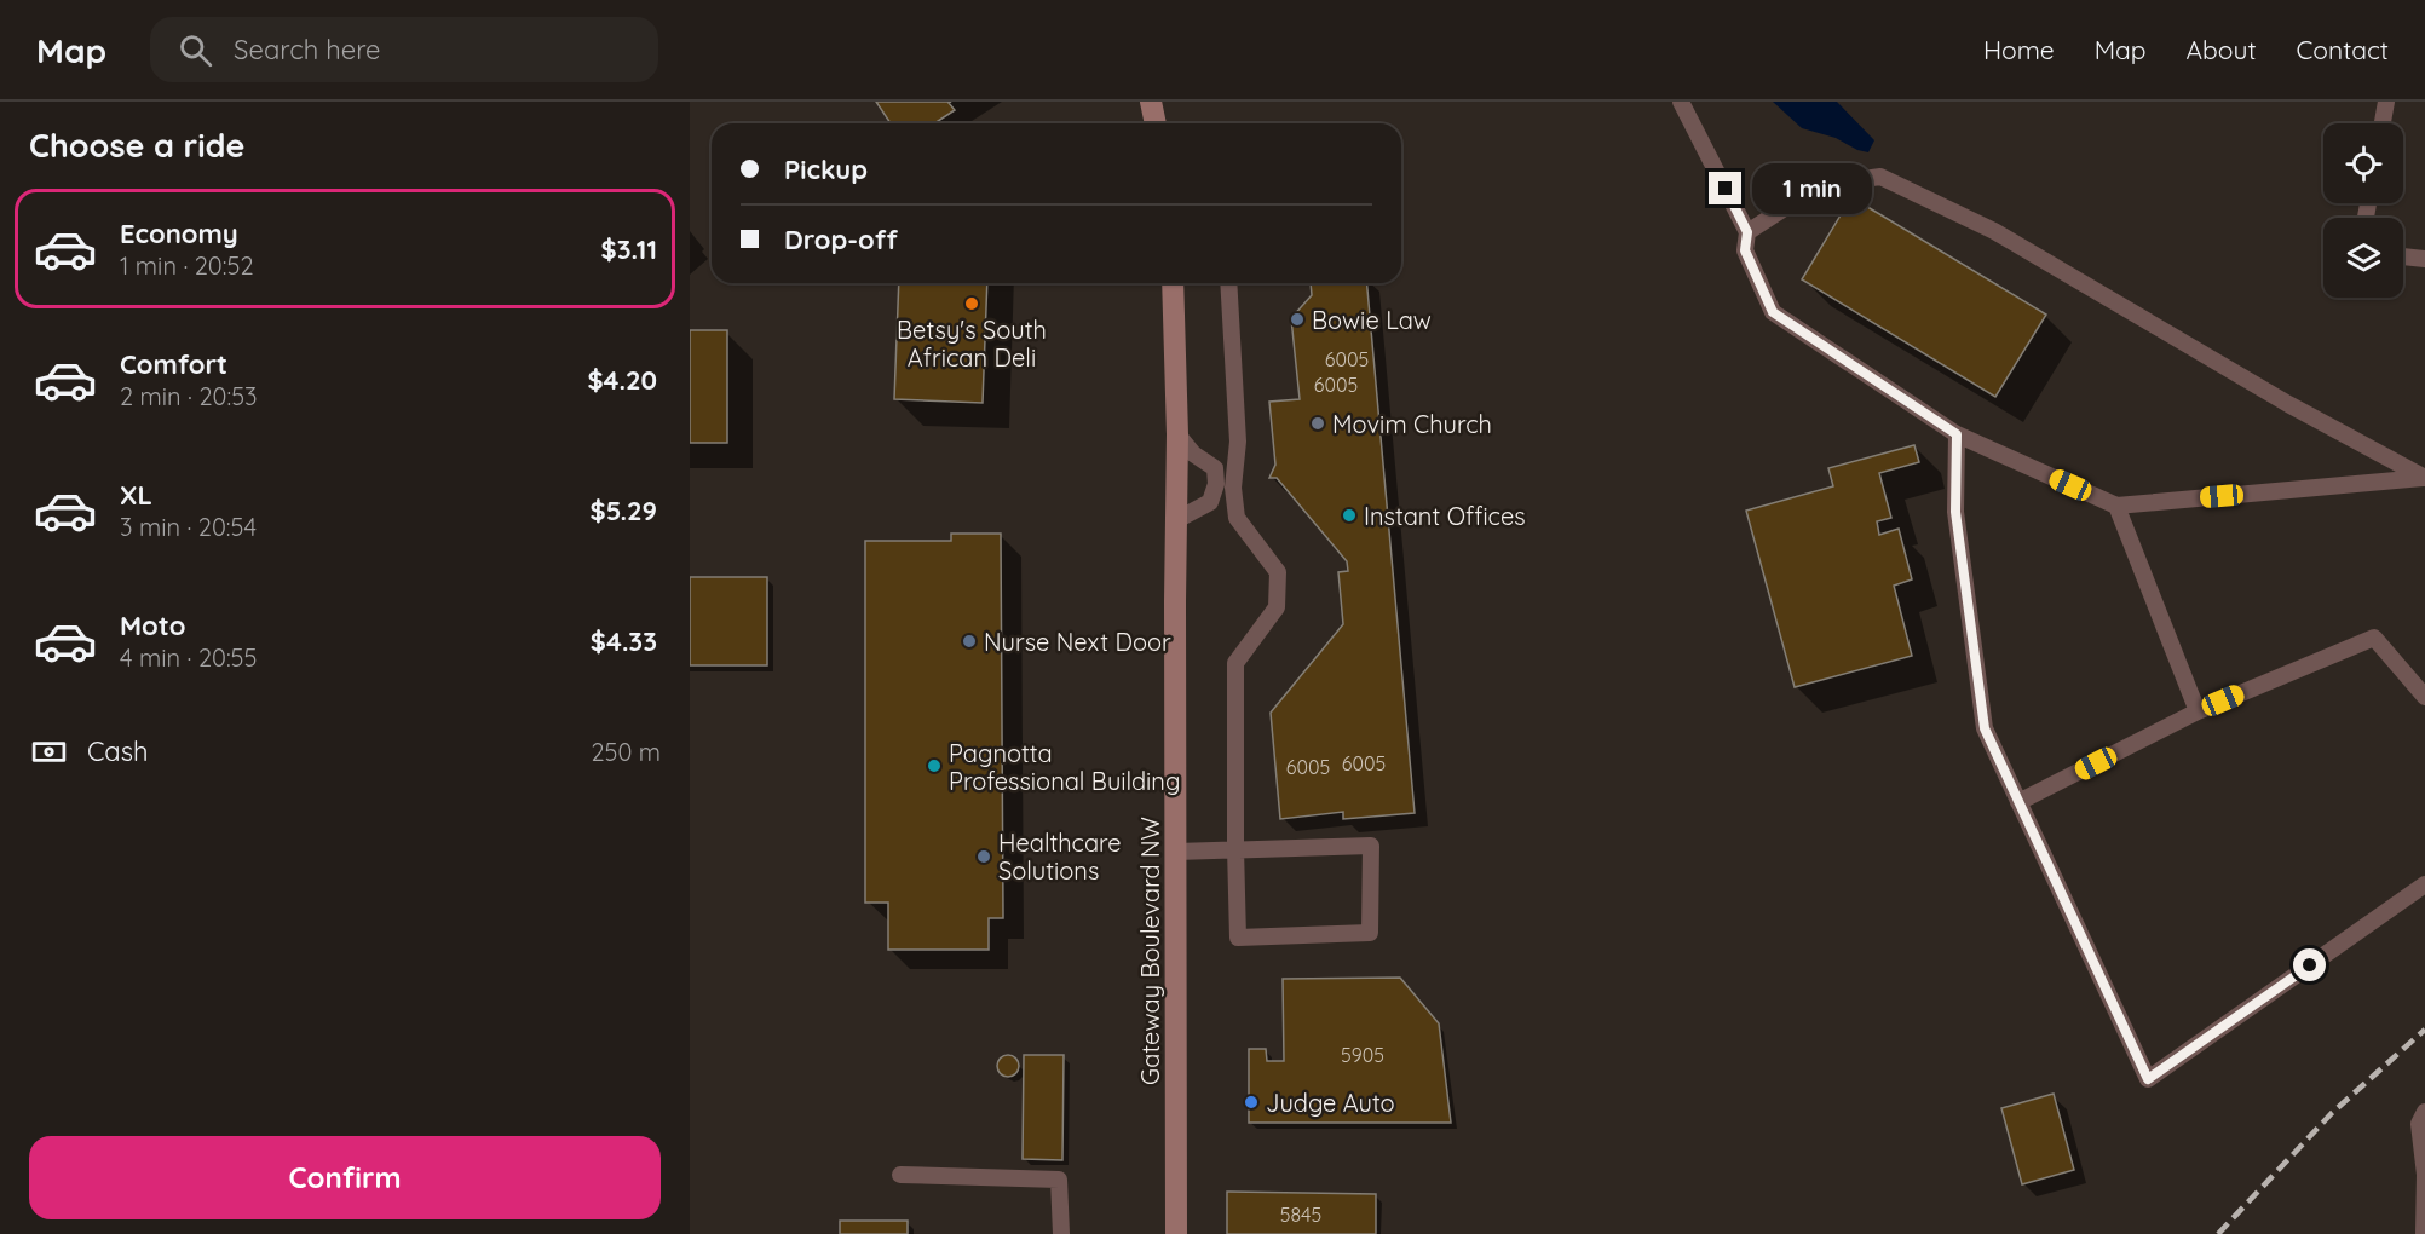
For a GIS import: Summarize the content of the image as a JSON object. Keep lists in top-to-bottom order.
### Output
{
  "streets": {
    "main road": ["Gateway Boulevard NW"]
  },
  "places": [
    "Betsy's South African Deli",
    "Bowie Law",
    "Movim Church",
    "Instant Offices",
    "Nurse Next Door",
    "Pagnotta Professional Building",
    "Healthcare Solutions",
    "Judge Auto"
  ],
  "house_numbers": [
    "6005",
    "6005",
    "6005",
    "6005",
    "5905",
    "5845"
  ],
  "page": {
    "header": "Map",
    "search": "Search here",
    "nav": [
      "Home",
      "Map",
      "About",
      "Contact"
    ],
    "heading": "Choose a ride",
    "banner": ["Pickup", "Drop-off"],
    "bubble": "1 min",
    "list": [
      {
        "name": "Economy",
        "note": "1 min · 20:52",
        "value": "$3.11"
      },
      {
        "name": "Comfort",
        "note": "2 min · 20:53",
        "value": "$4.20"
      },
      {
        "name": "XL",
        "note": "3 min · 20:54",
        "value": "$5.29"
      },
      {
        "name": "Moto",
        "note": "4 min · 20:55",
        "value": "$4.33"
      }
    ],
    "pay": ["Cash", "250 m"],
    "buttons": "Confirm"
  }
}
